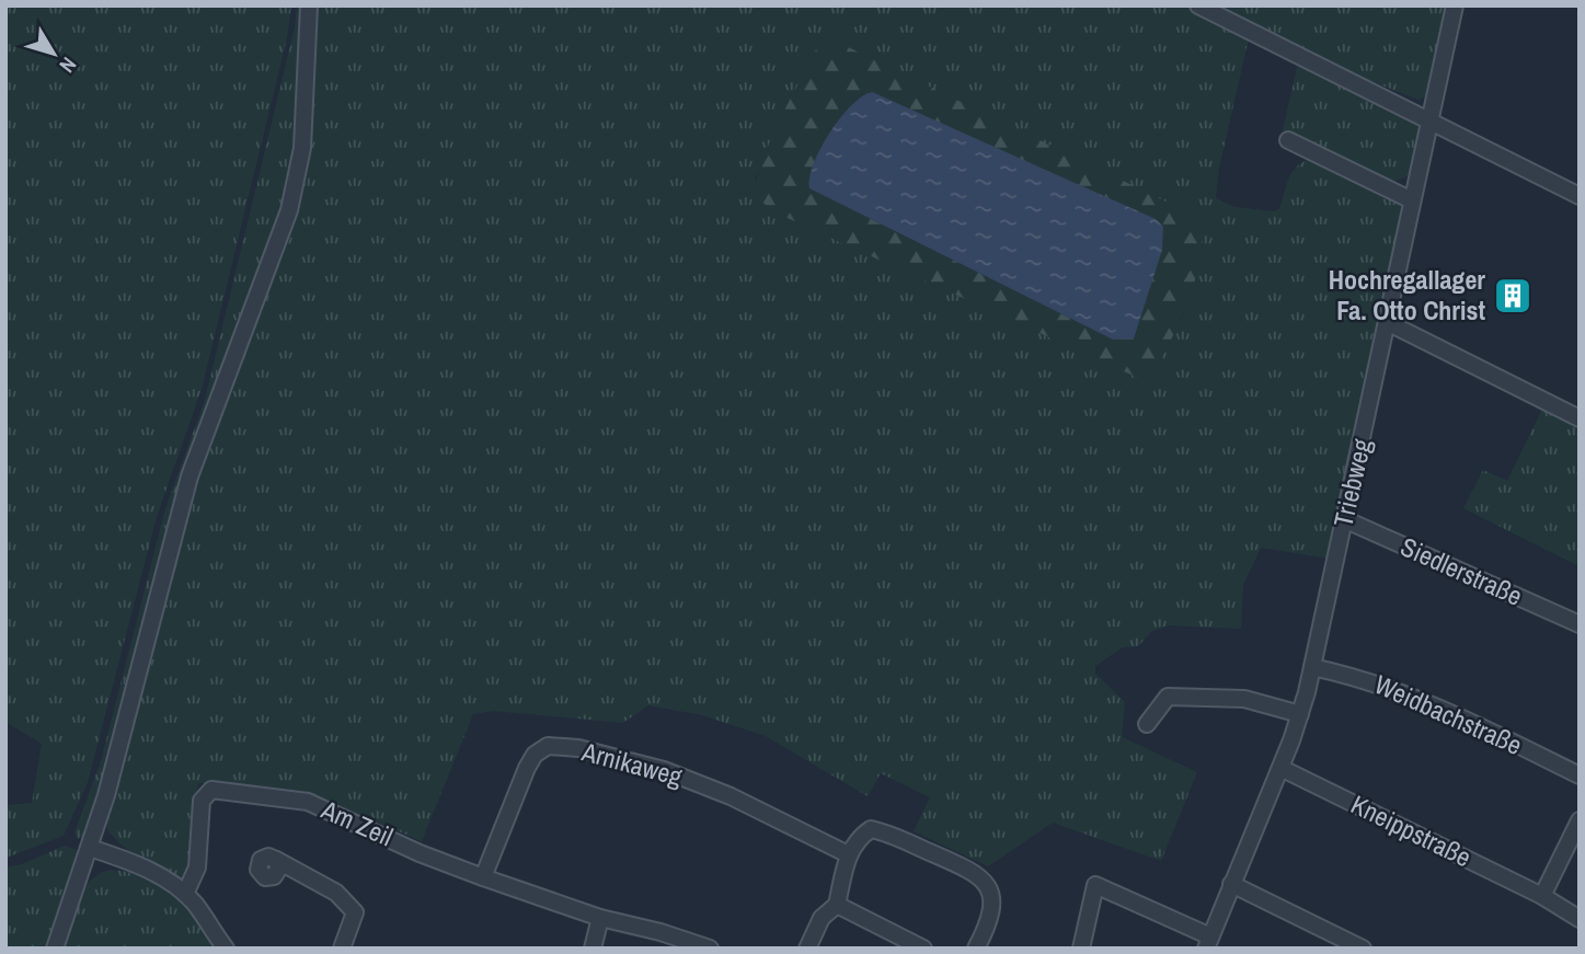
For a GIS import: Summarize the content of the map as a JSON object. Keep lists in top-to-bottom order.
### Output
{
  "streets": {
    "street": [
      "Triebweg",
      "Siedlerstraße",
      "Weidbachstraße",
      "Arnikaweg",
      "Am Zeil",
      "Kneippstraße"
    ]
  },
  "crossings": [
    ["Triebweg", "Siedlerstraße"],
    ["Triebweg", "Weidbachstraße"],
    ["Triebweg", "Kneippstraße"],
    ["Arnikaweg", "Am Zeil"]
  ],
  "places": {
    "building": ["Hochregallager Fa. Otto Christ"]
  },
  "north": "bottom right"
}
